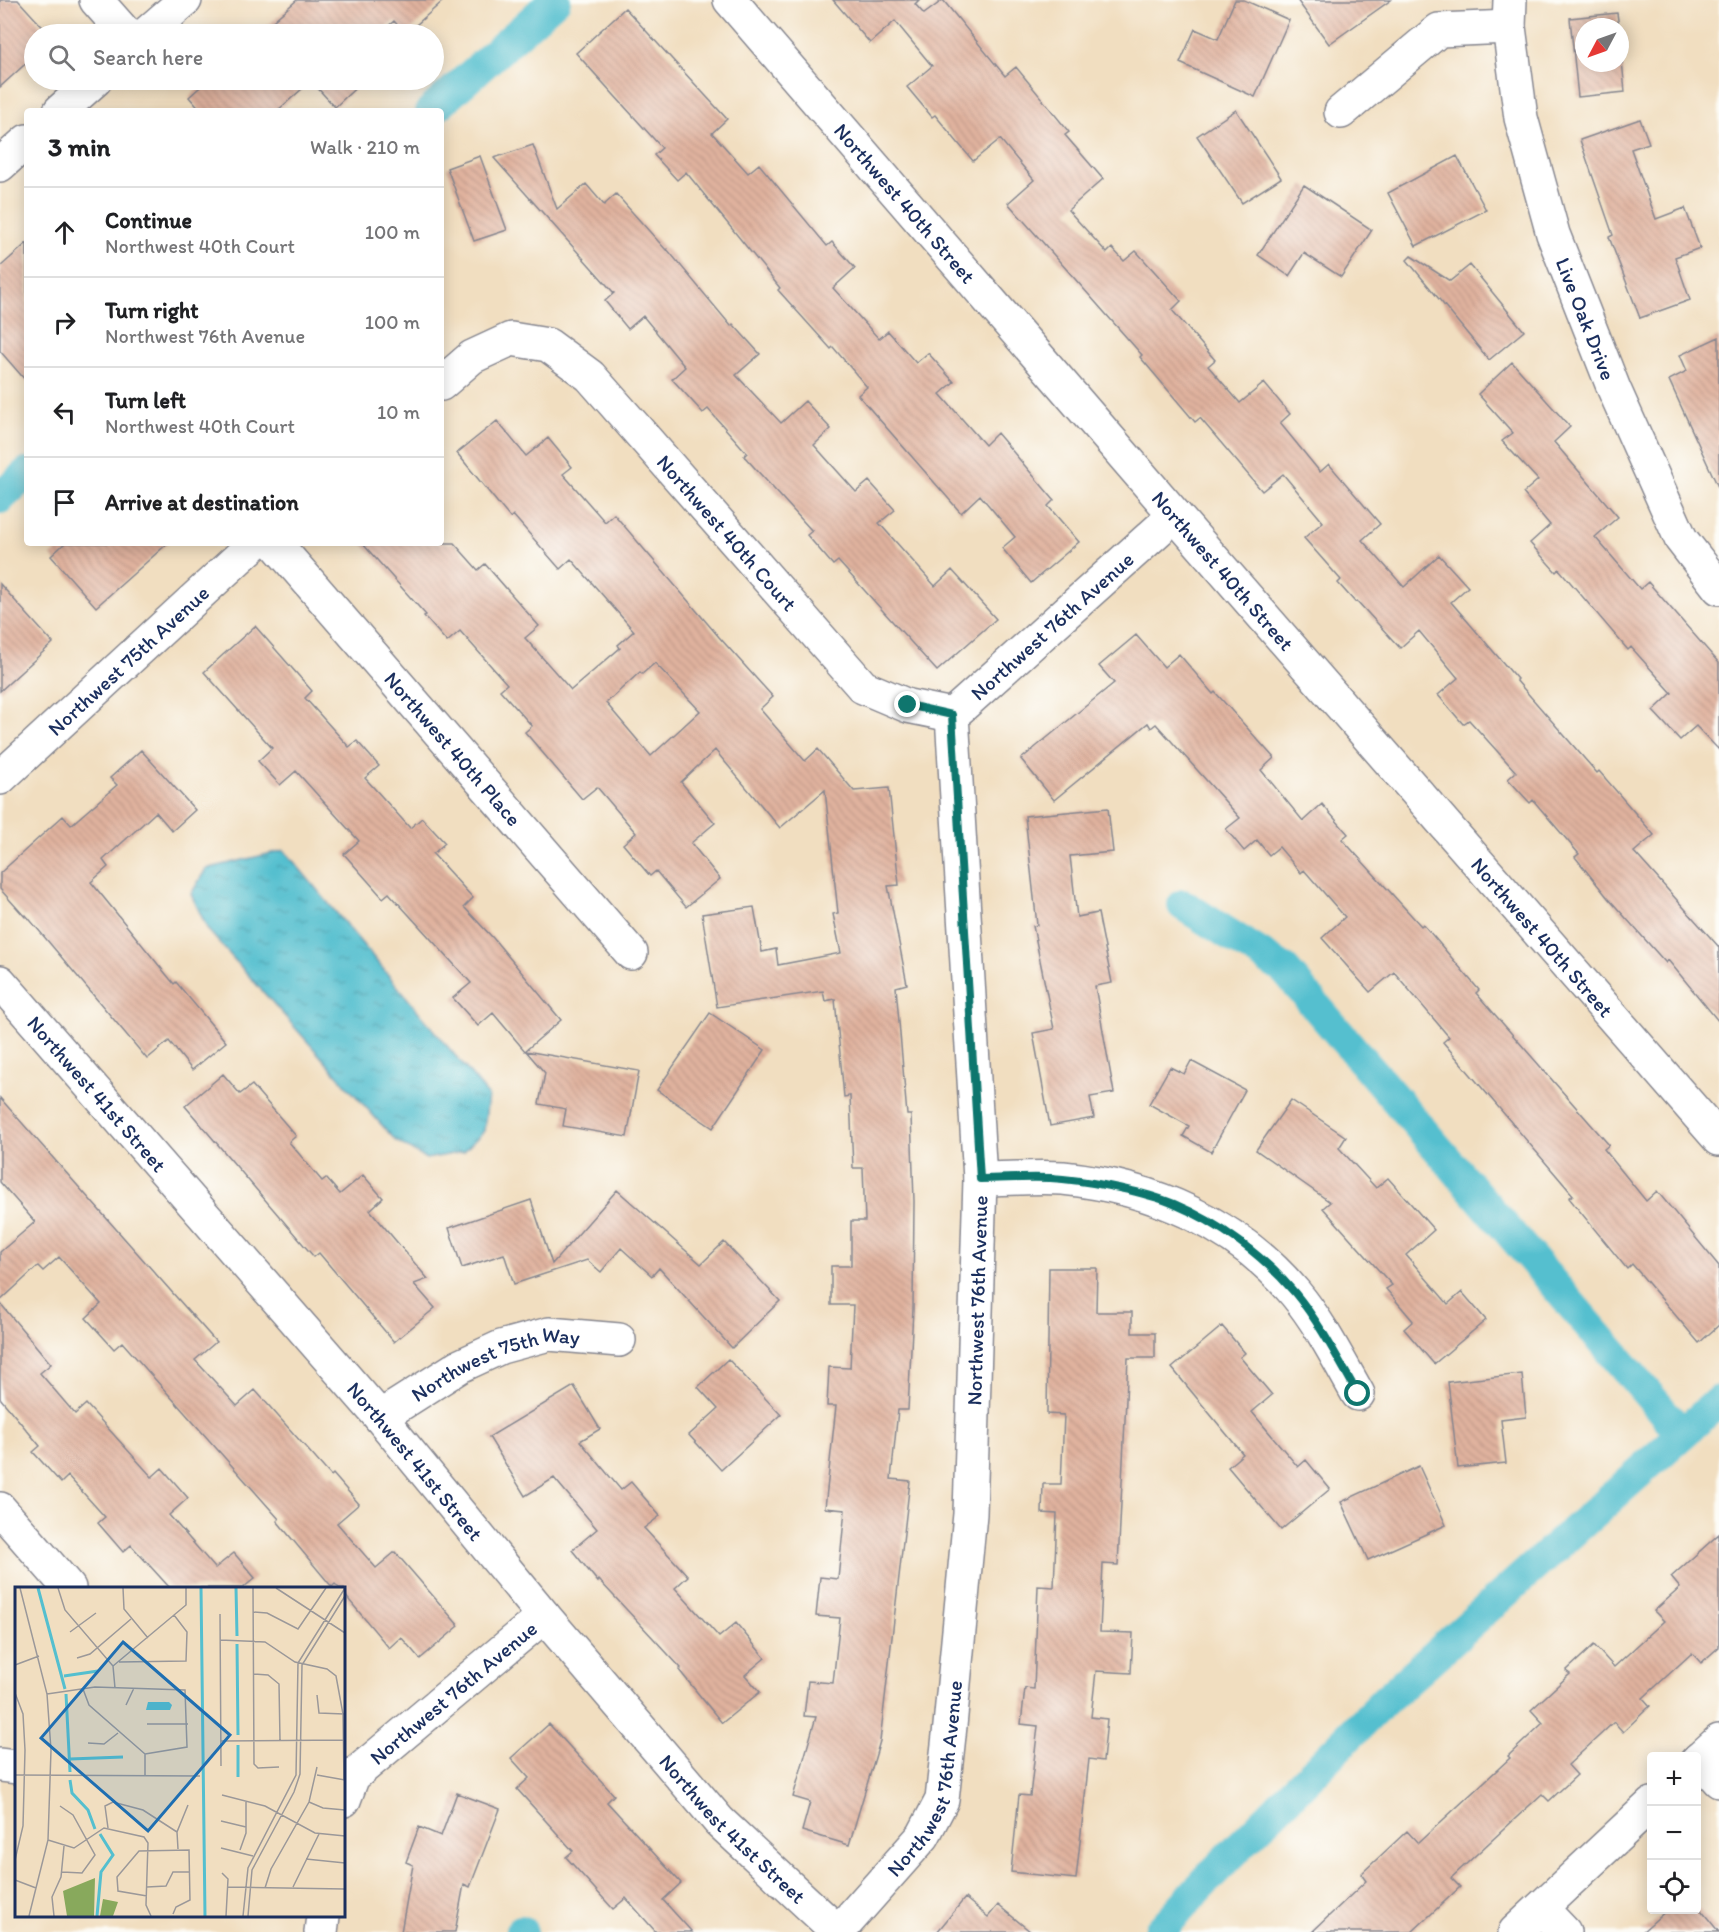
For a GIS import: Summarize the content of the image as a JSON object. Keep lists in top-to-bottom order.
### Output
{
  "streets": {
    "street": [
      "Northwest 40th Street",
      "Live Oak Drive",
      "Northwest 40th Court",
      "Northwest 76th Avenue",
      "Northwest 75th Avenue",
      "Northwest 40th Place",
      "Northwest 41st Street",
      "Northwest 75th Way"
    ]
  },
  "crossings": [
    ["Northwest 40th Street", "Northwest 76th Avenue"],
    ["Northwest 40th Court", "Northwest 76th Avenue"],
    ["Northwest 76th Avenue", "Northwest 41st Street"],
    ["Northwest 41st Street", "Northwest 75th Way"]
  ],
  "north": "bottom left",
  "page": {
    "search": "Search here",
    "heading": ["3 min", "Walk · 210 m"],
    "list": [
      ["Continue", "Northwest 40th Court", "100 m"],
      ["Turn right", "Northwest 76th Avenue", "100 m"],
      ["Turn left", "Northwest 40th Court", "10 m"],
      "Arrive at destination"
    ],
    "map_buttons": ["+", "−"]
  }
}
